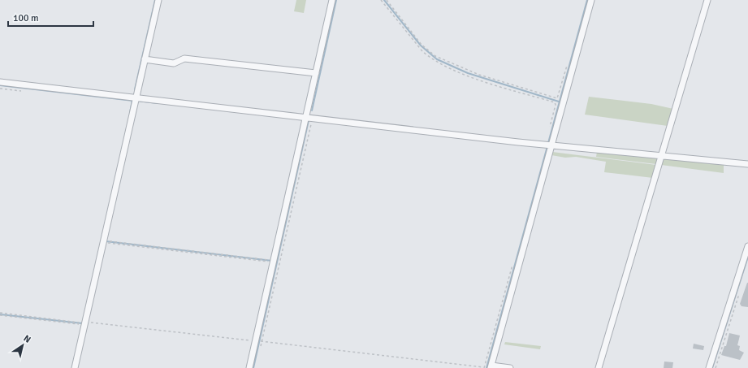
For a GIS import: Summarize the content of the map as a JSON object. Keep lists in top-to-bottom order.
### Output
{
  "scale_bar": "100 m",
  "north": "top right"
}
